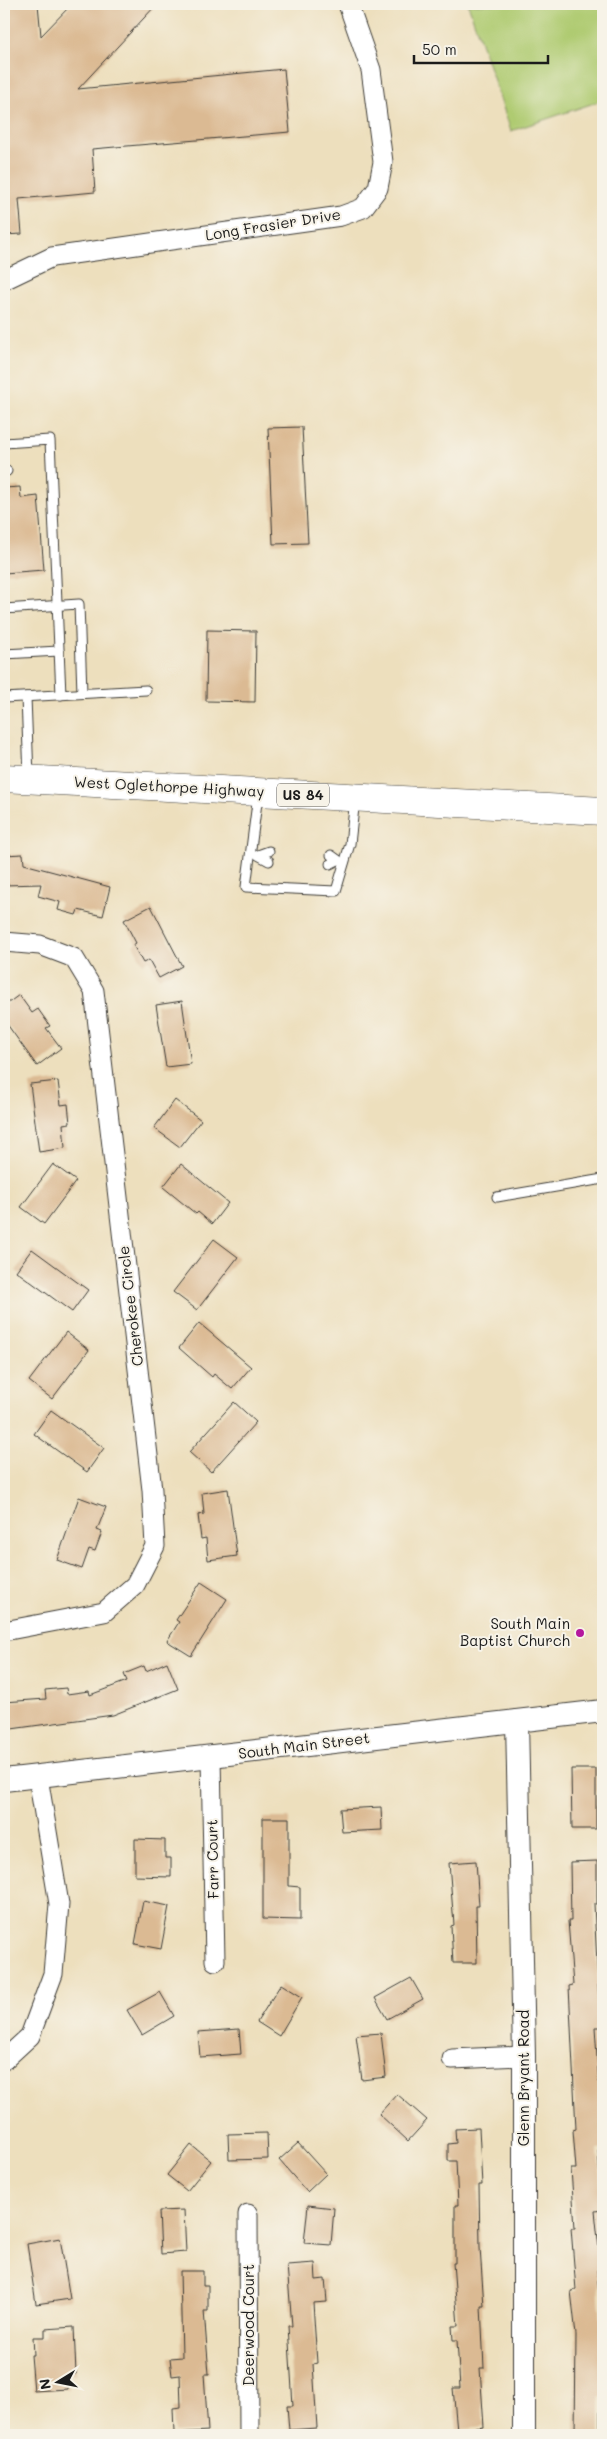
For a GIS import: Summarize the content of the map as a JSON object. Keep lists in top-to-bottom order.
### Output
{
  "streets": {
    "highway": ["West Oglethorpe Highway", "US 84"],
    "street": [
      "Long Frasier Drive",
      "Cherokee Circle",
      "South Main Street",
      "Farr Court",
      "Glenn Bryant Road",
      "Deerwood Court"
    ]
  },
  "crossings": [
    ["South Main Street", "Farr Court"],
    ["South Main Street", "Glenn Bryant Road"]
  ],
  "places": ["South Main Baptist Church"],
  "scale_bar": "50 m",
  "north": "left"
}
